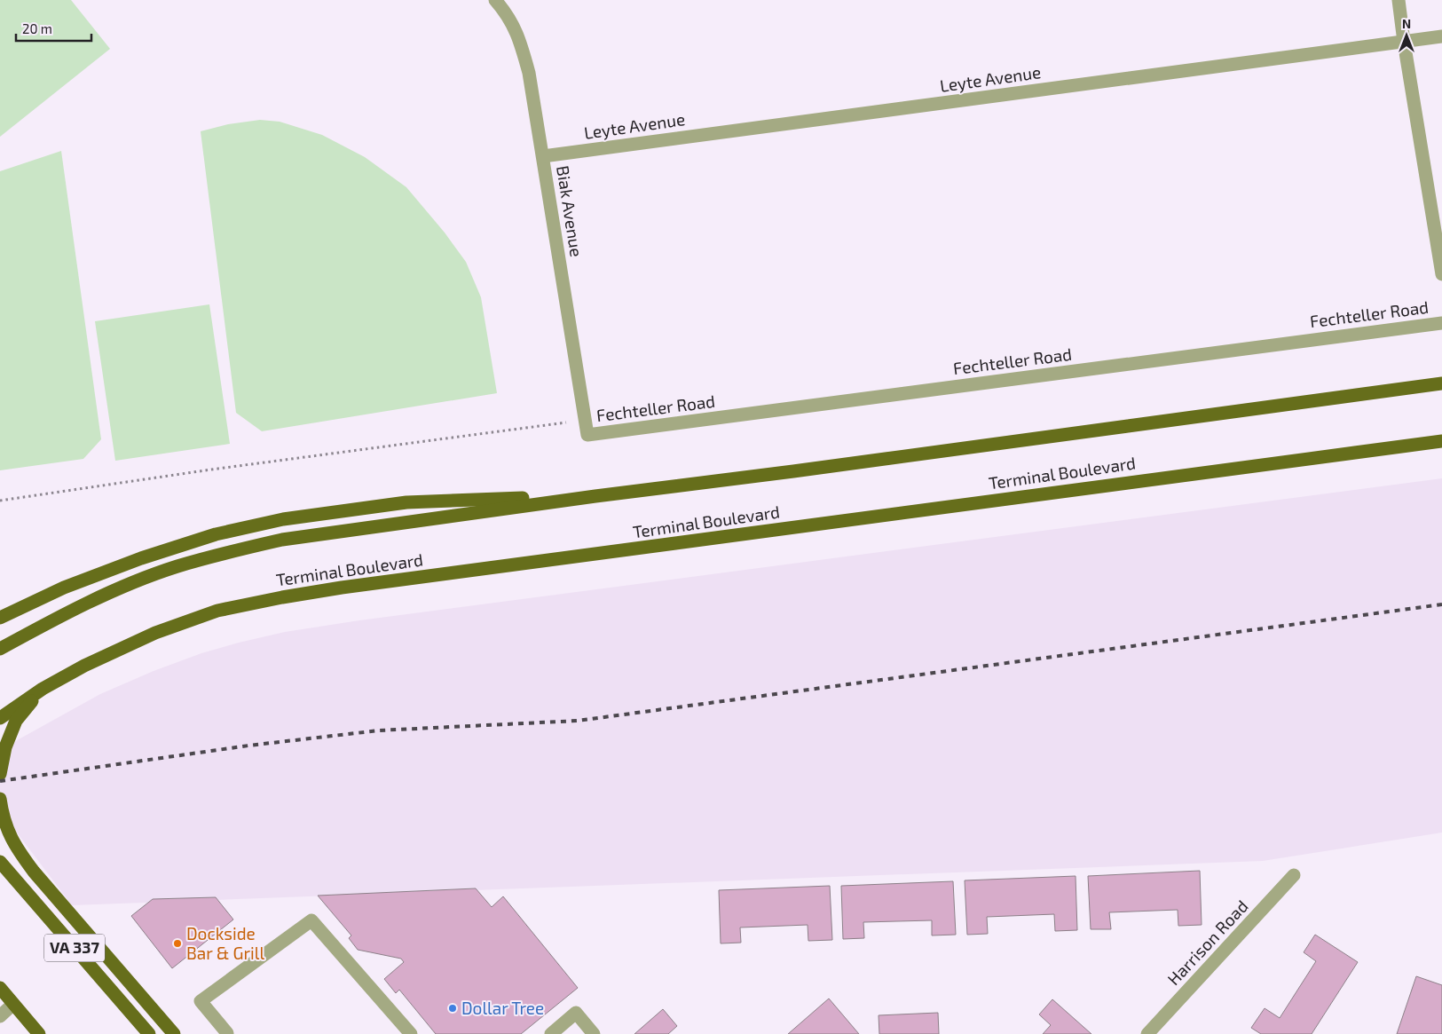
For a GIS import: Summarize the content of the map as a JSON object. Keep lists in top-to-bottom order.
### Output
{
  "streets": {
    "main road": ["Terminal Boulevard", "VA 337"],
    "street": [
      "Leyte Avenue",
      "Biak Avenue",
      "Fechteller Road",
      "Harrison Road"
    ]
  },
  "crossings": [
    ["Leyte Avenue", "Biak Avenue"],
    ["Biak Avenue", "Fechteller Road"]
  ],
  "places": ["Dockside Bar & Grill", "Dollar Tree"],
  "scale_bar": "20 m",
  "north": "top"
}
